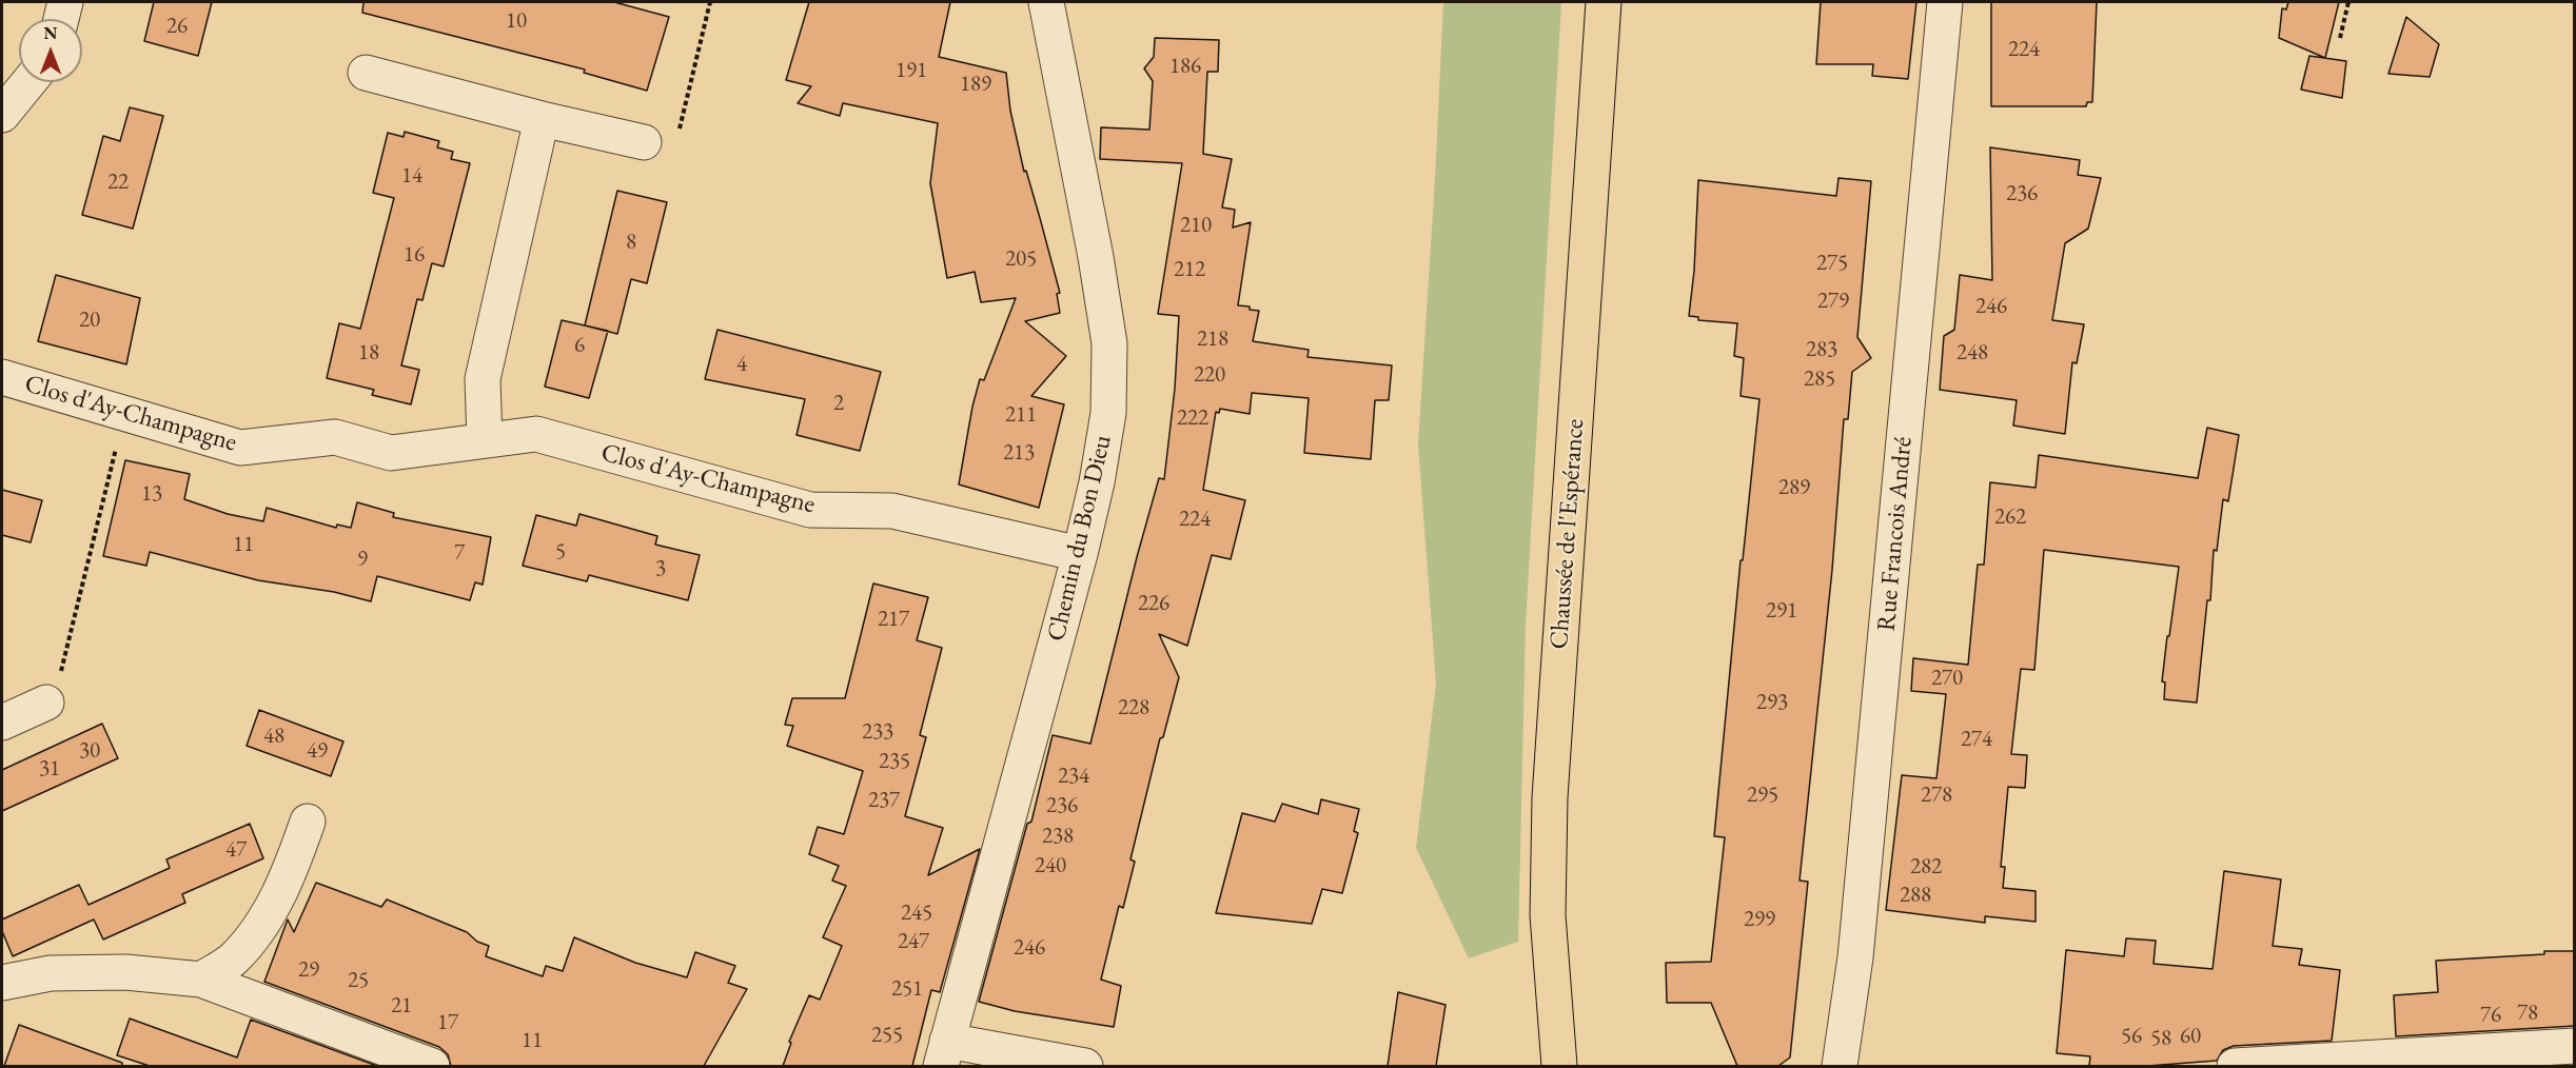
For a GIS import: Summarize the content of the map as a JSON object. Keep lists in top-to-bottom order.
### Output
{
  "streets": {
    "main road": ["Chaussée de l'Espérance"],
    "street": ["Clos d'Ay-Champagne", "Rue Francois André", "Chemin du Bon Dieu"]
  },
  "crossings": [
    ["Clos d'Ay-Champagne", "Chemin du Bon Dieu"]
  ],
  "house_numbers": [
    "10",
    "26",
    "224",
    "186",
    "191",
    "189",
    "14",
    "22",
    "236",
    "210",
    "8",
    "16",
    "205",
    "275",
    "212",
    "279",
    "246",
    "20",
    "218",
    "6",
    "283",
    "18",
    "248",
    "4",
    "220",
    "285",
    "2",
    "211",
    "222",
    "213",
    "289",
    "13",
    "262",
    "224",
    "11",
    "5",
    "7",
    "9",
    "3",
    "226",
    "291",
    "217",
    "270",
    "293",
    "228",
    "233",
    "48",
    "274",
    "30",
    "49",
    "235",
    "31",
    "234",
    "295",
    "278",
    "237",
    "236",
    "238",
    "47",
    "240",
    "282",
    "288",
    "245",
    "299",
    "247",
    "246",
    "29",
    "25",
    "251",
    "21",
    "78",
    "76",
    "17",
    "255",
    "56",
    "60",
    "58",
    "11"
  ],
  "north": "top"
}
